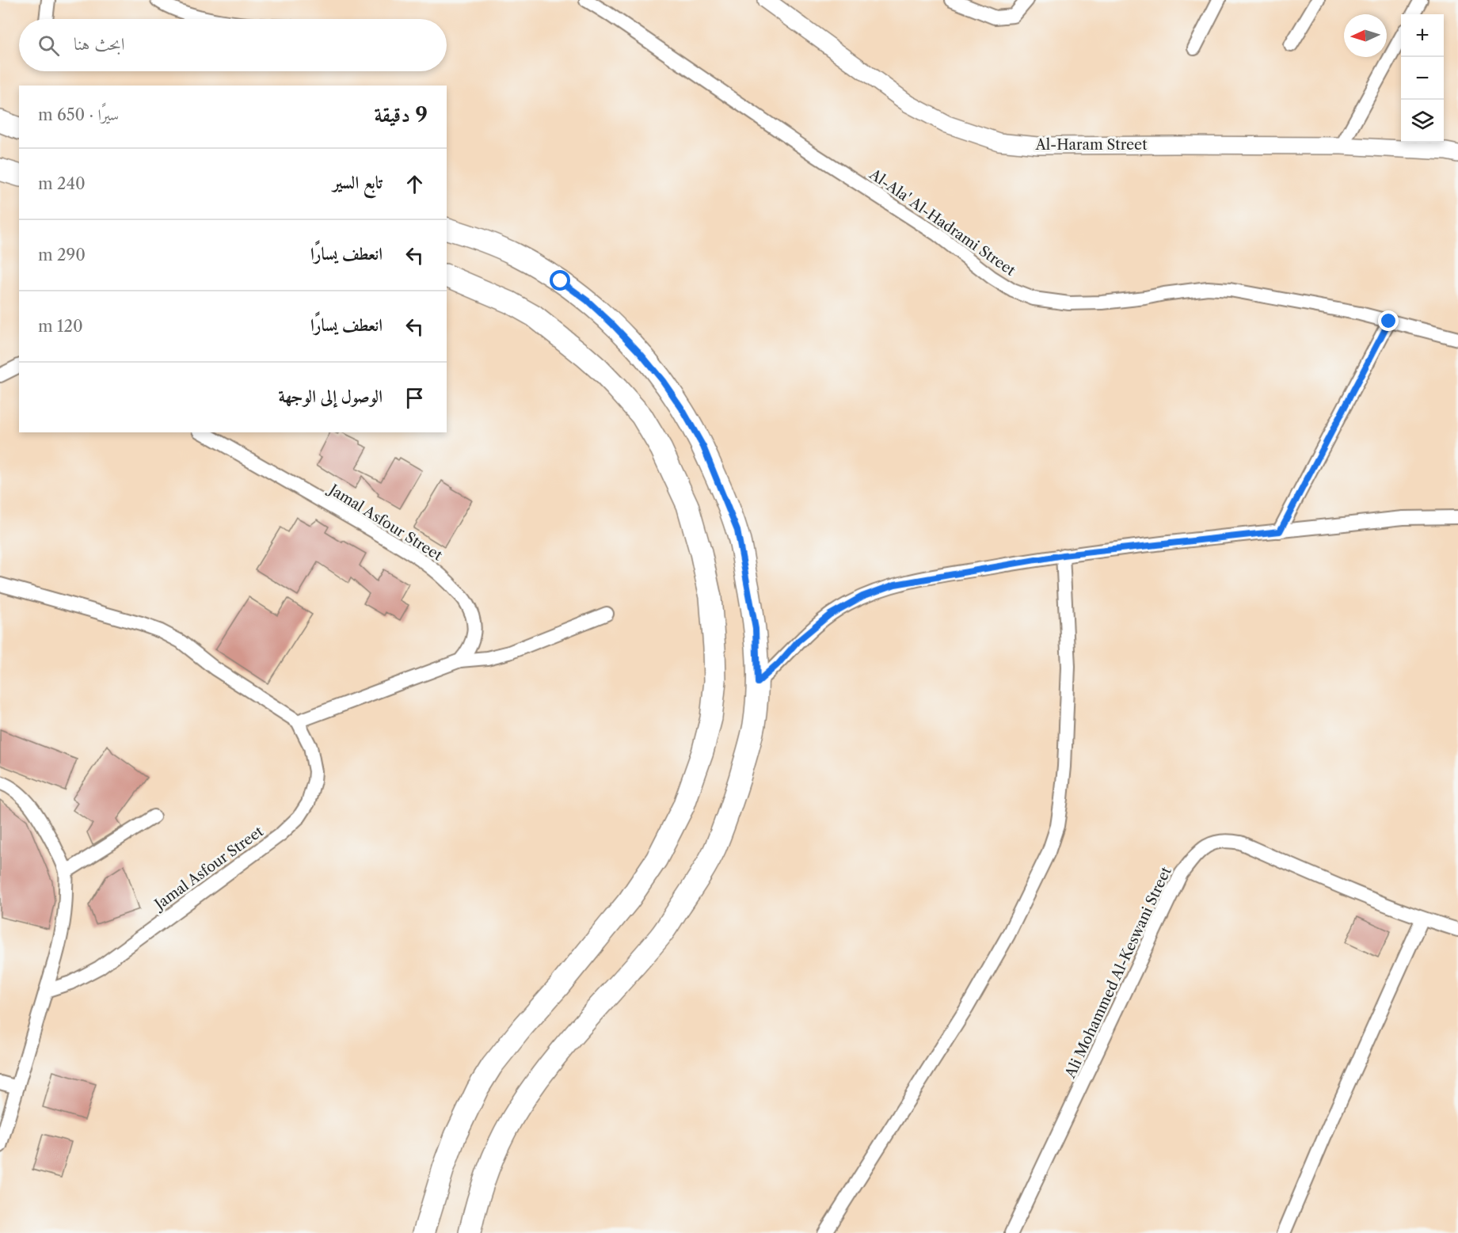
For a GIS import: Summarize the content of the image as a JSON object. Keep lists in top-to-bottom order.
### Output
{
  "streets": {
    "street": [
      "Al-Haram Street",
      "Al-Ala' Al-Hadrami Street",
      "Jamal Asfour Street",
      "Ali Mohammed Al-Keswani Street"
    ]
  },
  "north": "left",
  "page": {
    "map_buttons": ["+", "−"],
    "search": "ابحث هنا",
    "heading": ["9 دقيقة", "سيرًا · 650 m"],
    "list": [
      ["تابع السير", "240 m"],
      ["انعطف يسارًا", "290 m"],
      ["انعطف يسارًا", "120 m"],
      "الوصول إلى الوجهة"
    ]
  }
}
